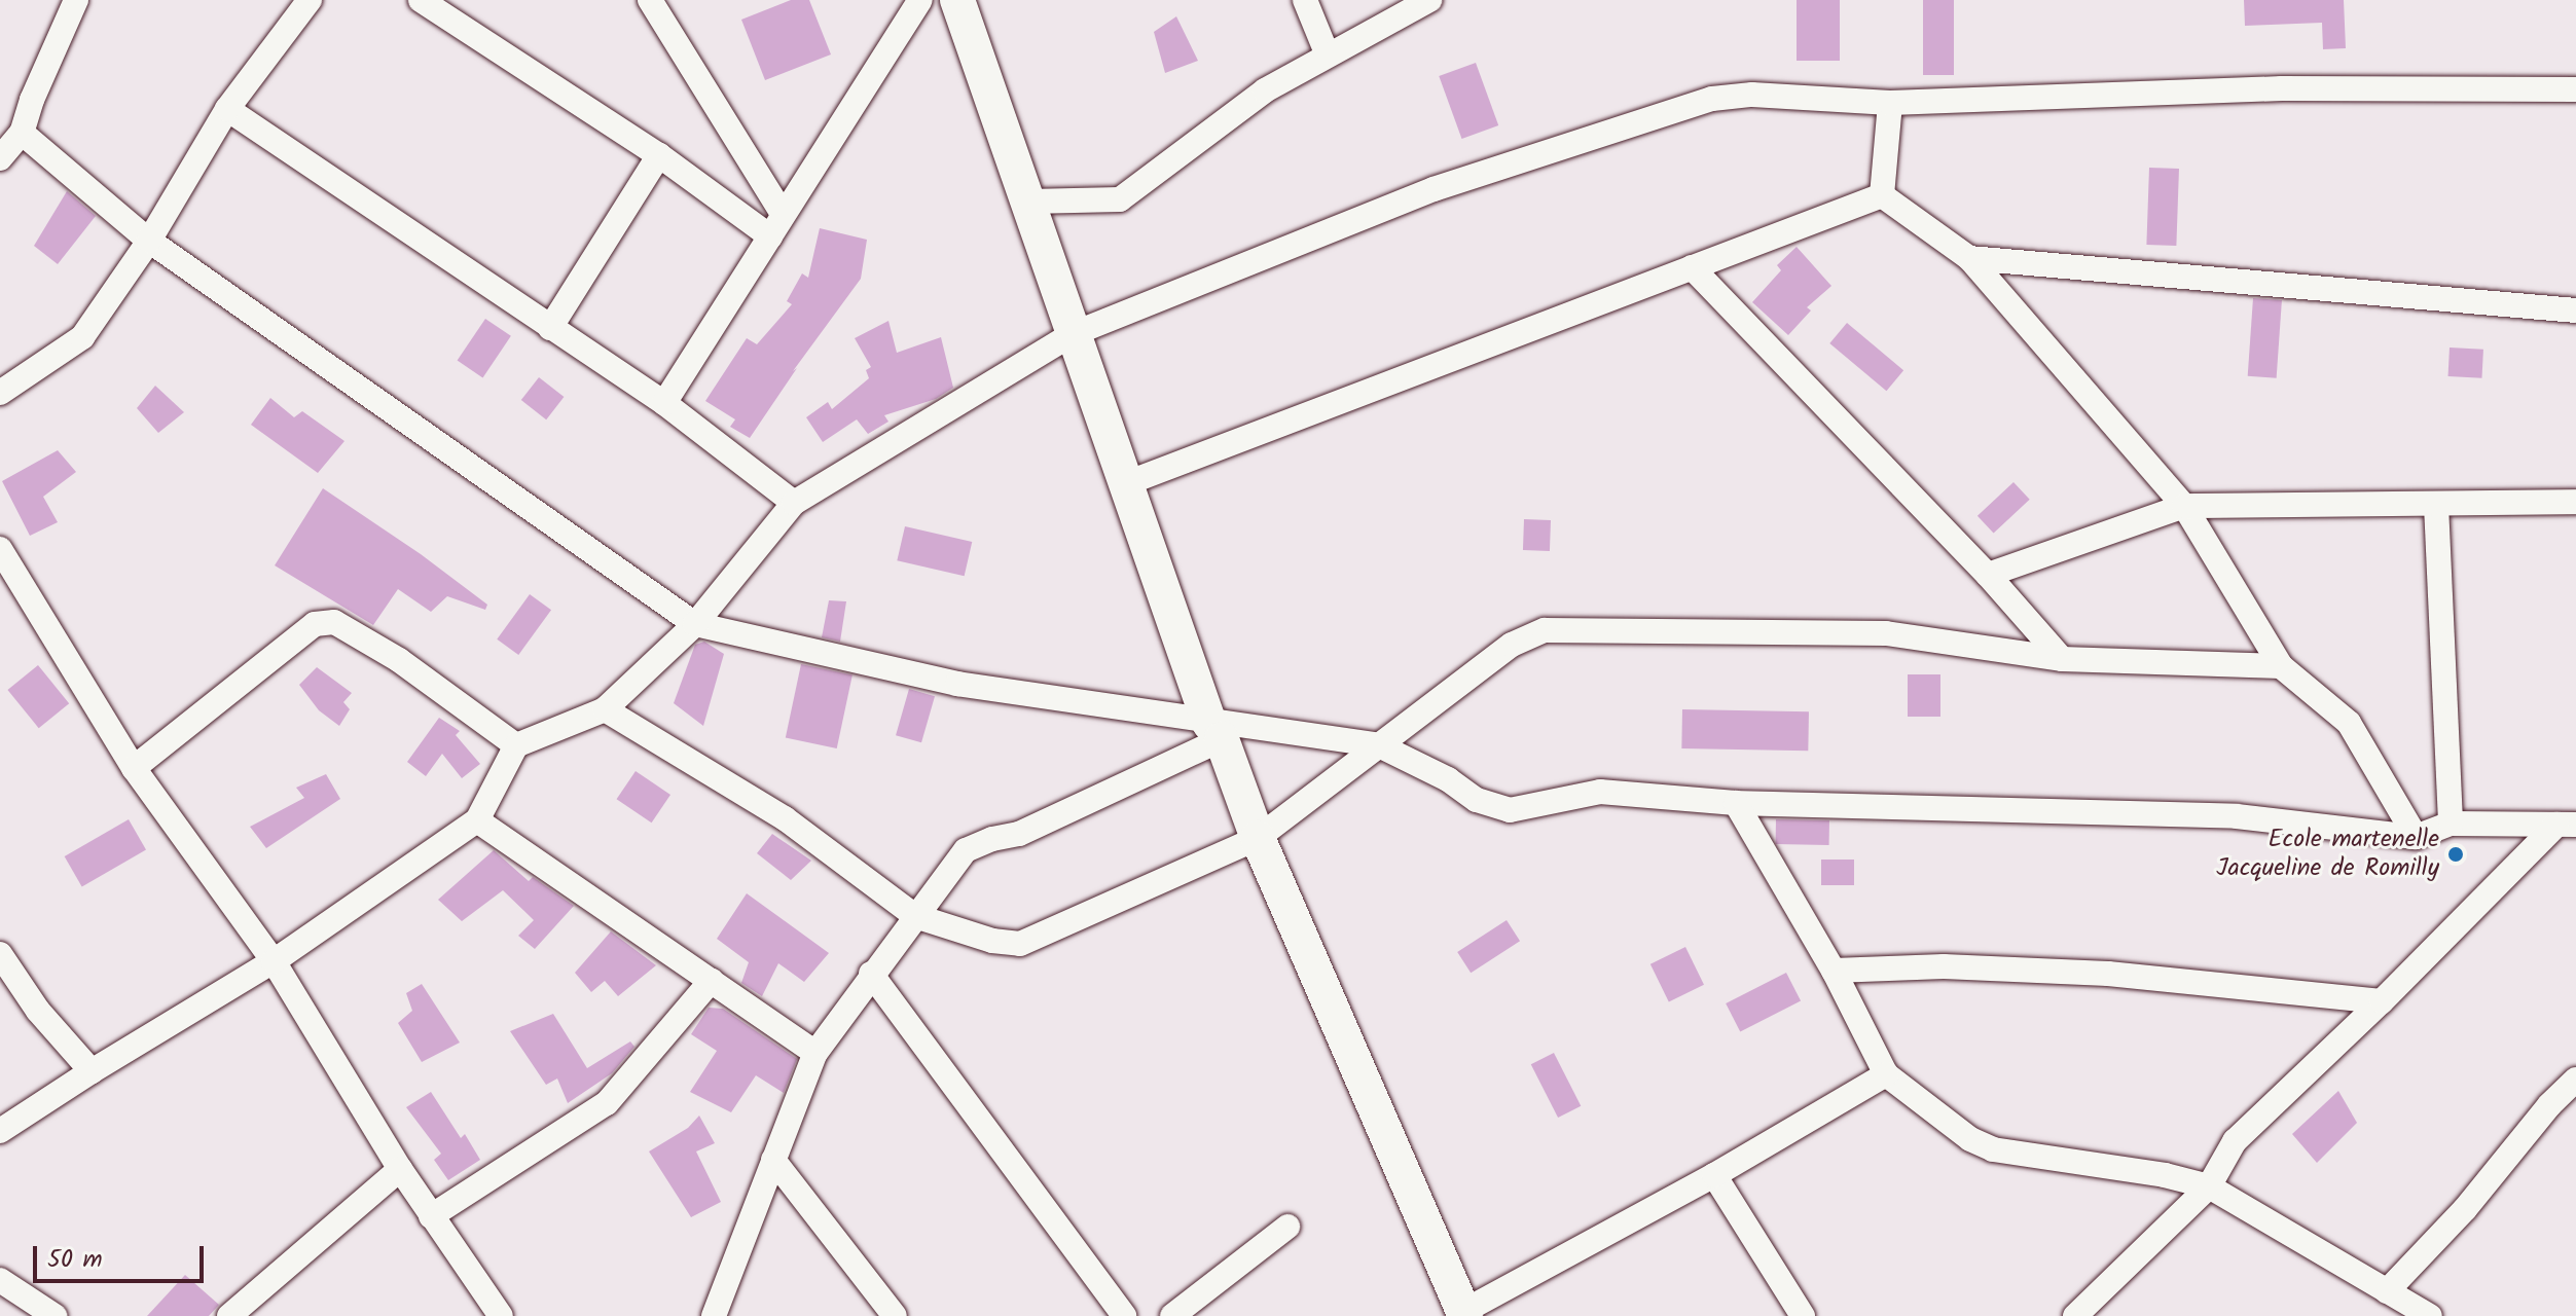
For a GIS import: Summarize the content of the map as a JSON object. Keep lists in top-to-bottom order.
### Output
{
  "places": ["Ecole martenelle Jacqueline de Romilly"],
  "scale_bar": "50 m"
}
